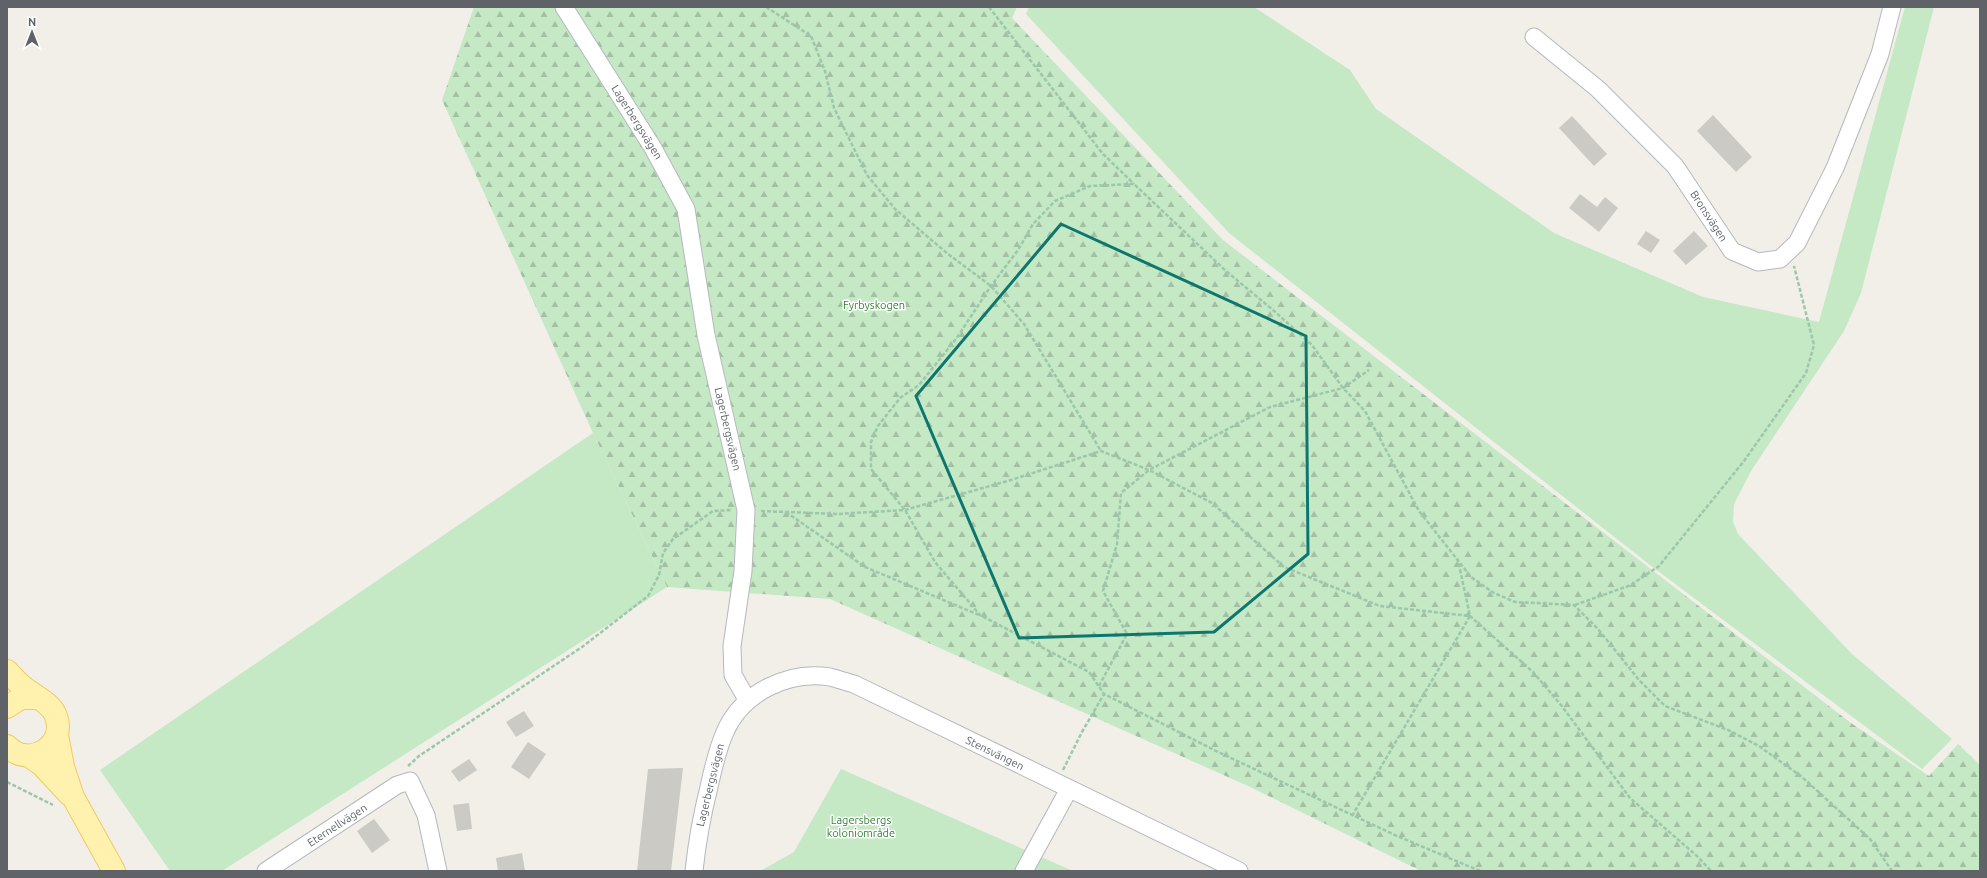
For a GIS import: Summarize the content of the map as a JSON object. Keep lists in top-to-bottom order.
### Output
{
  "streets": {
    "street": [
      "Lagerbergsvägen",
      "Bronsvägen",
      "Stensvängen",
      "Eternellvägen"
    ]
  },
  "crossings": [
    ["Lagerbergsvägen", "Stensvängen"]
  ],
  "parks": ["Fyrbyskogen", "Lagersbergs koloniområde"],
  "north": "top"
}
